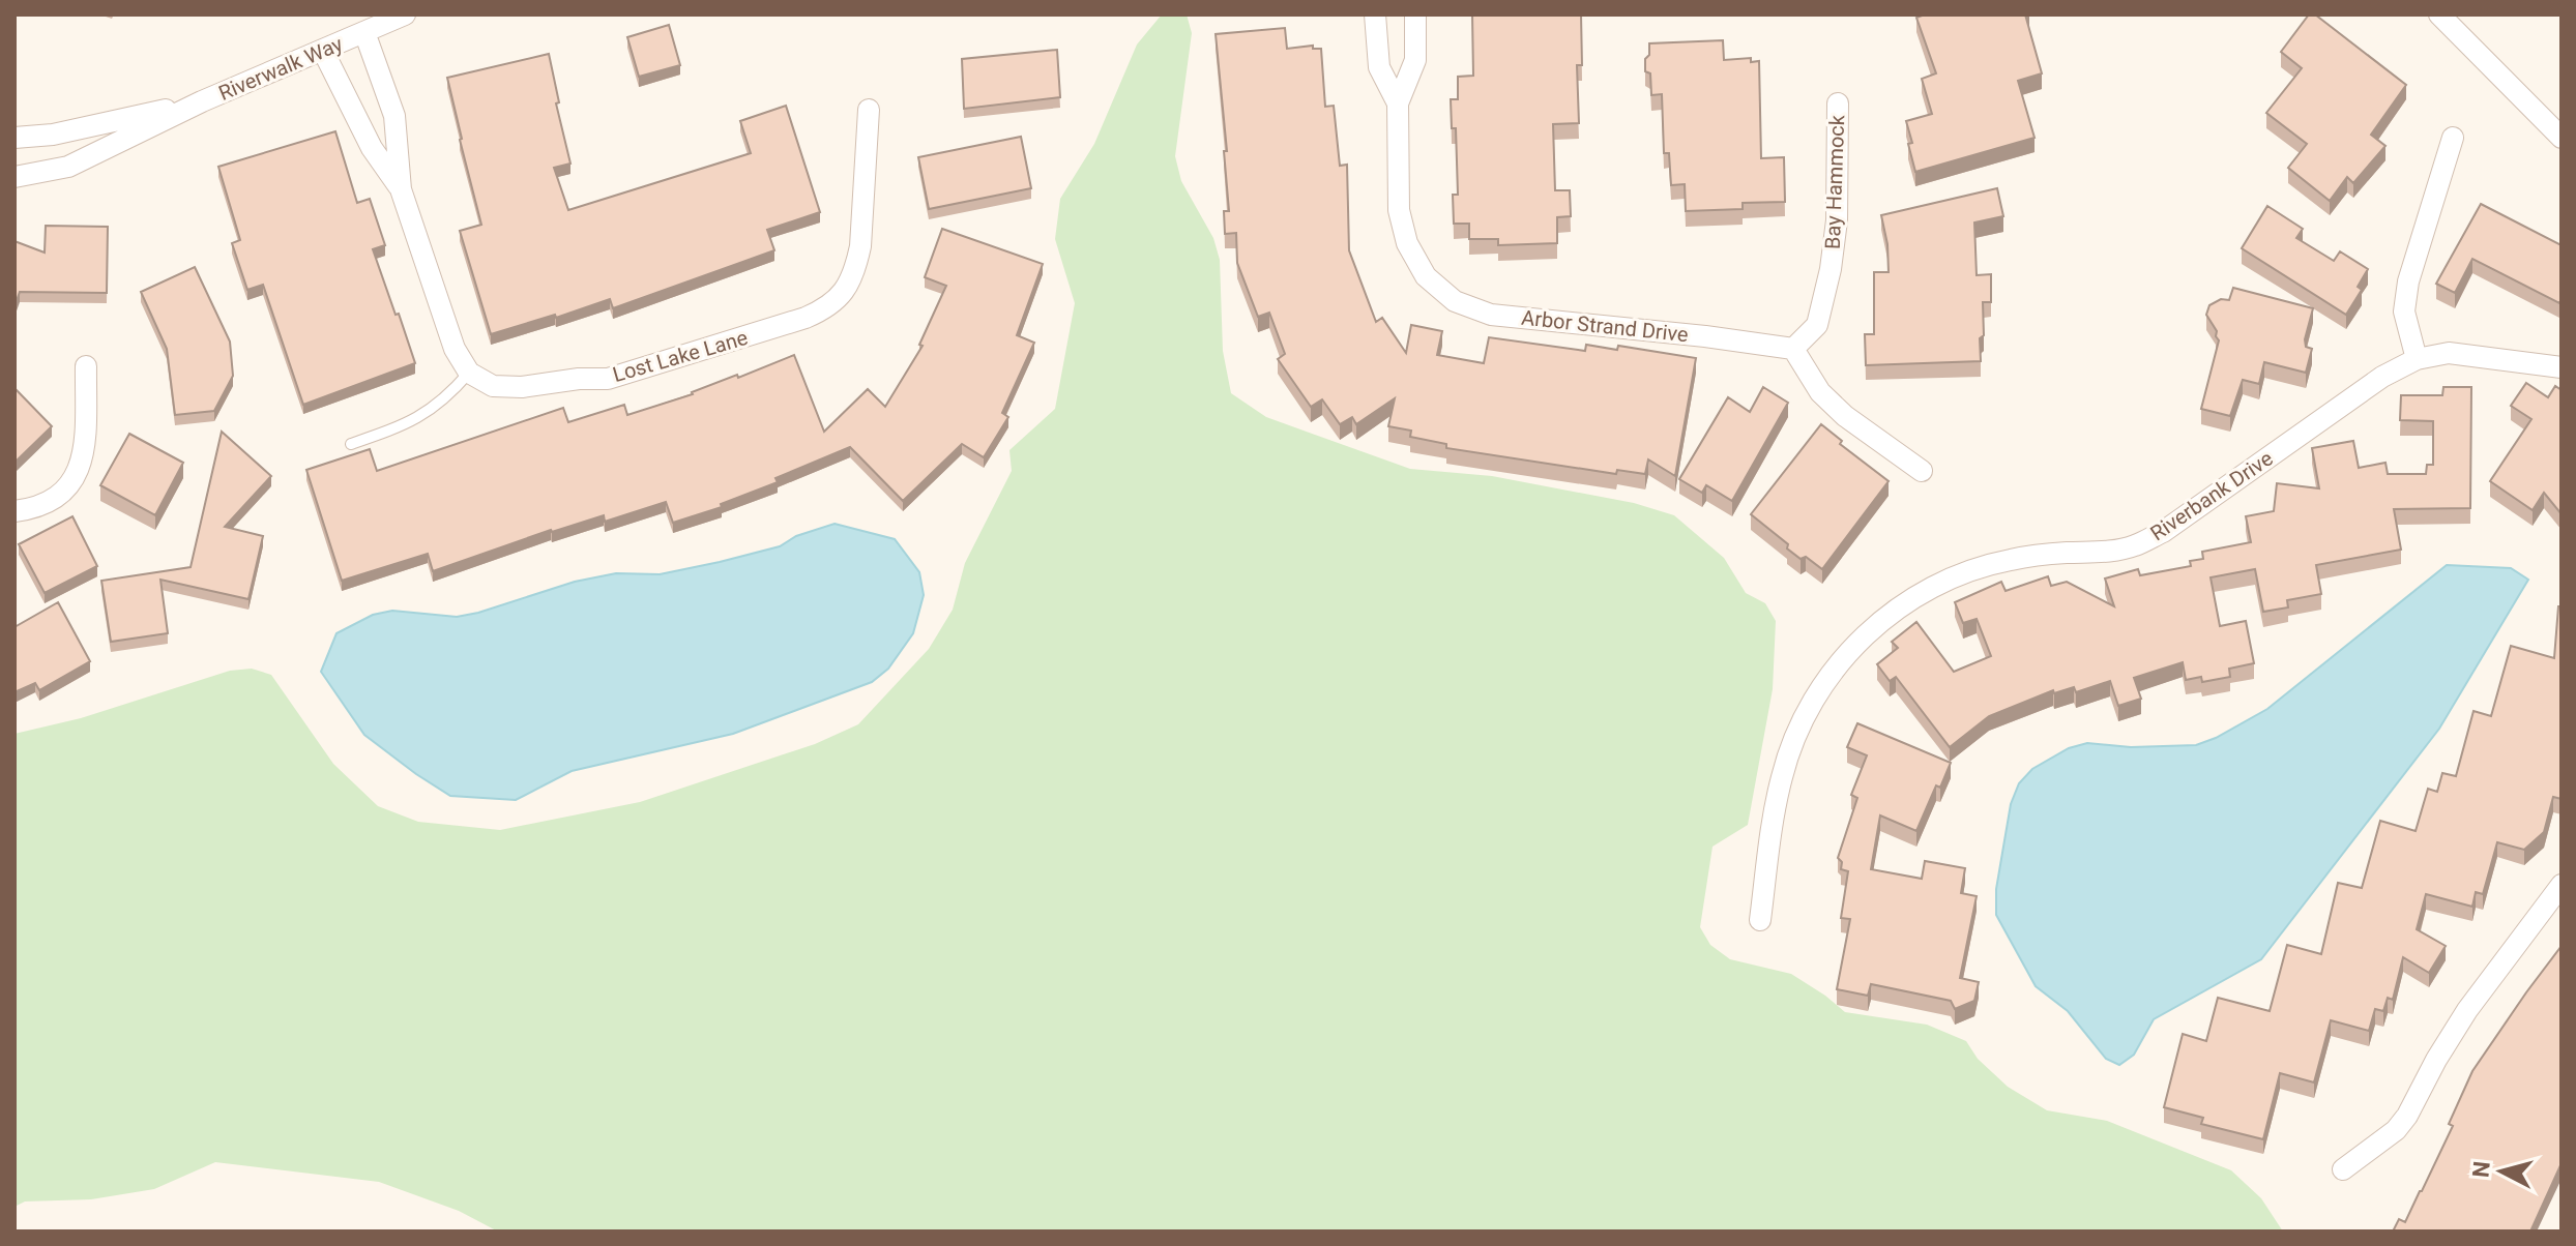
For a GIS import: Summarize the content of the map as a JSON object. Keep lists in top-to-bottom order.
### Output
{
  "streets": {
    "street": [
      "Riverwalk Way",
      "Bay Hammock",
      "Arbor Strand Drive",
      "Lost Lake Lane",
      "Riverbank Drive"
    ]
  },
  "crossings": [
    ["Bay Hammock", "Arbor Strand Drive"]
  ],
  "north": "left"
}
